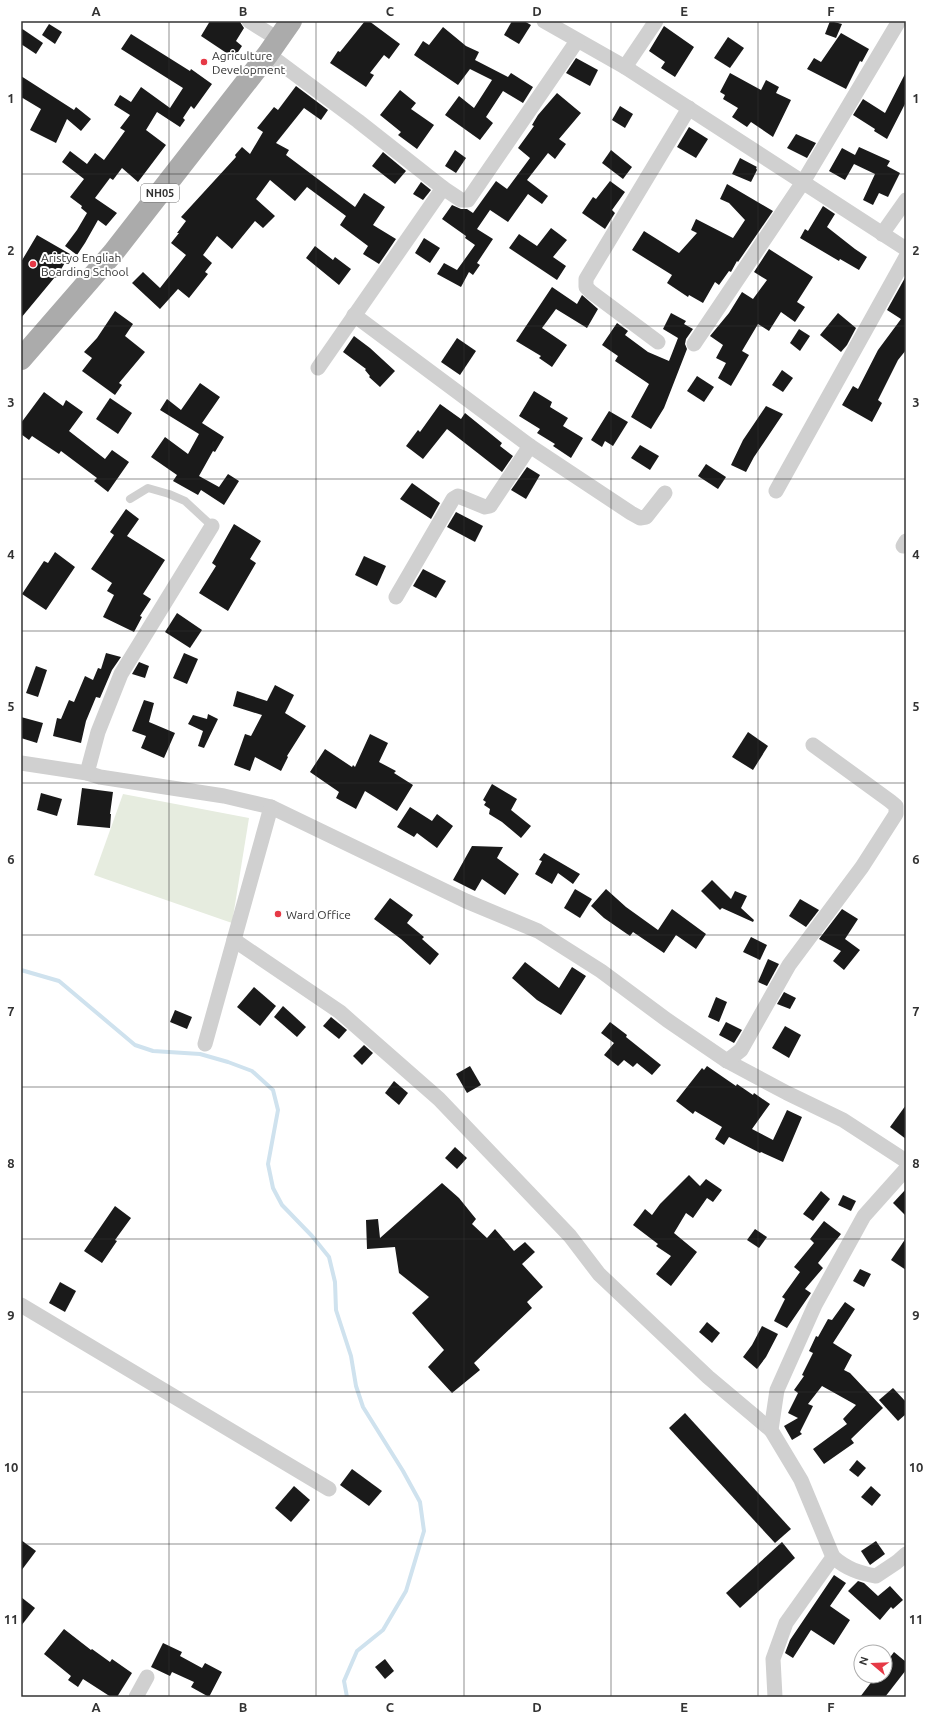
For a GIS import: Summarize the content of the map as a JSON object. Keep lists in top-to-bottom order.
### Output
{
  "streets": {
    "main road": ["NH05"]
  },
  "places": ["Agriculture Development", "Aristyo Engliah Boarding School", "Ward Office"],
  "north": "left",
  "grid": {
    "columns": [
      "A",
      "B",
      "C",
      "D",
      "E",
      "F"
    ],
    "rows": [
      "1",
      "2",
      "3",
      "4",
      "5",
      "6",
      "7",
      "8",
      "9",
      "10",
      "11"
    ]
  }
}
